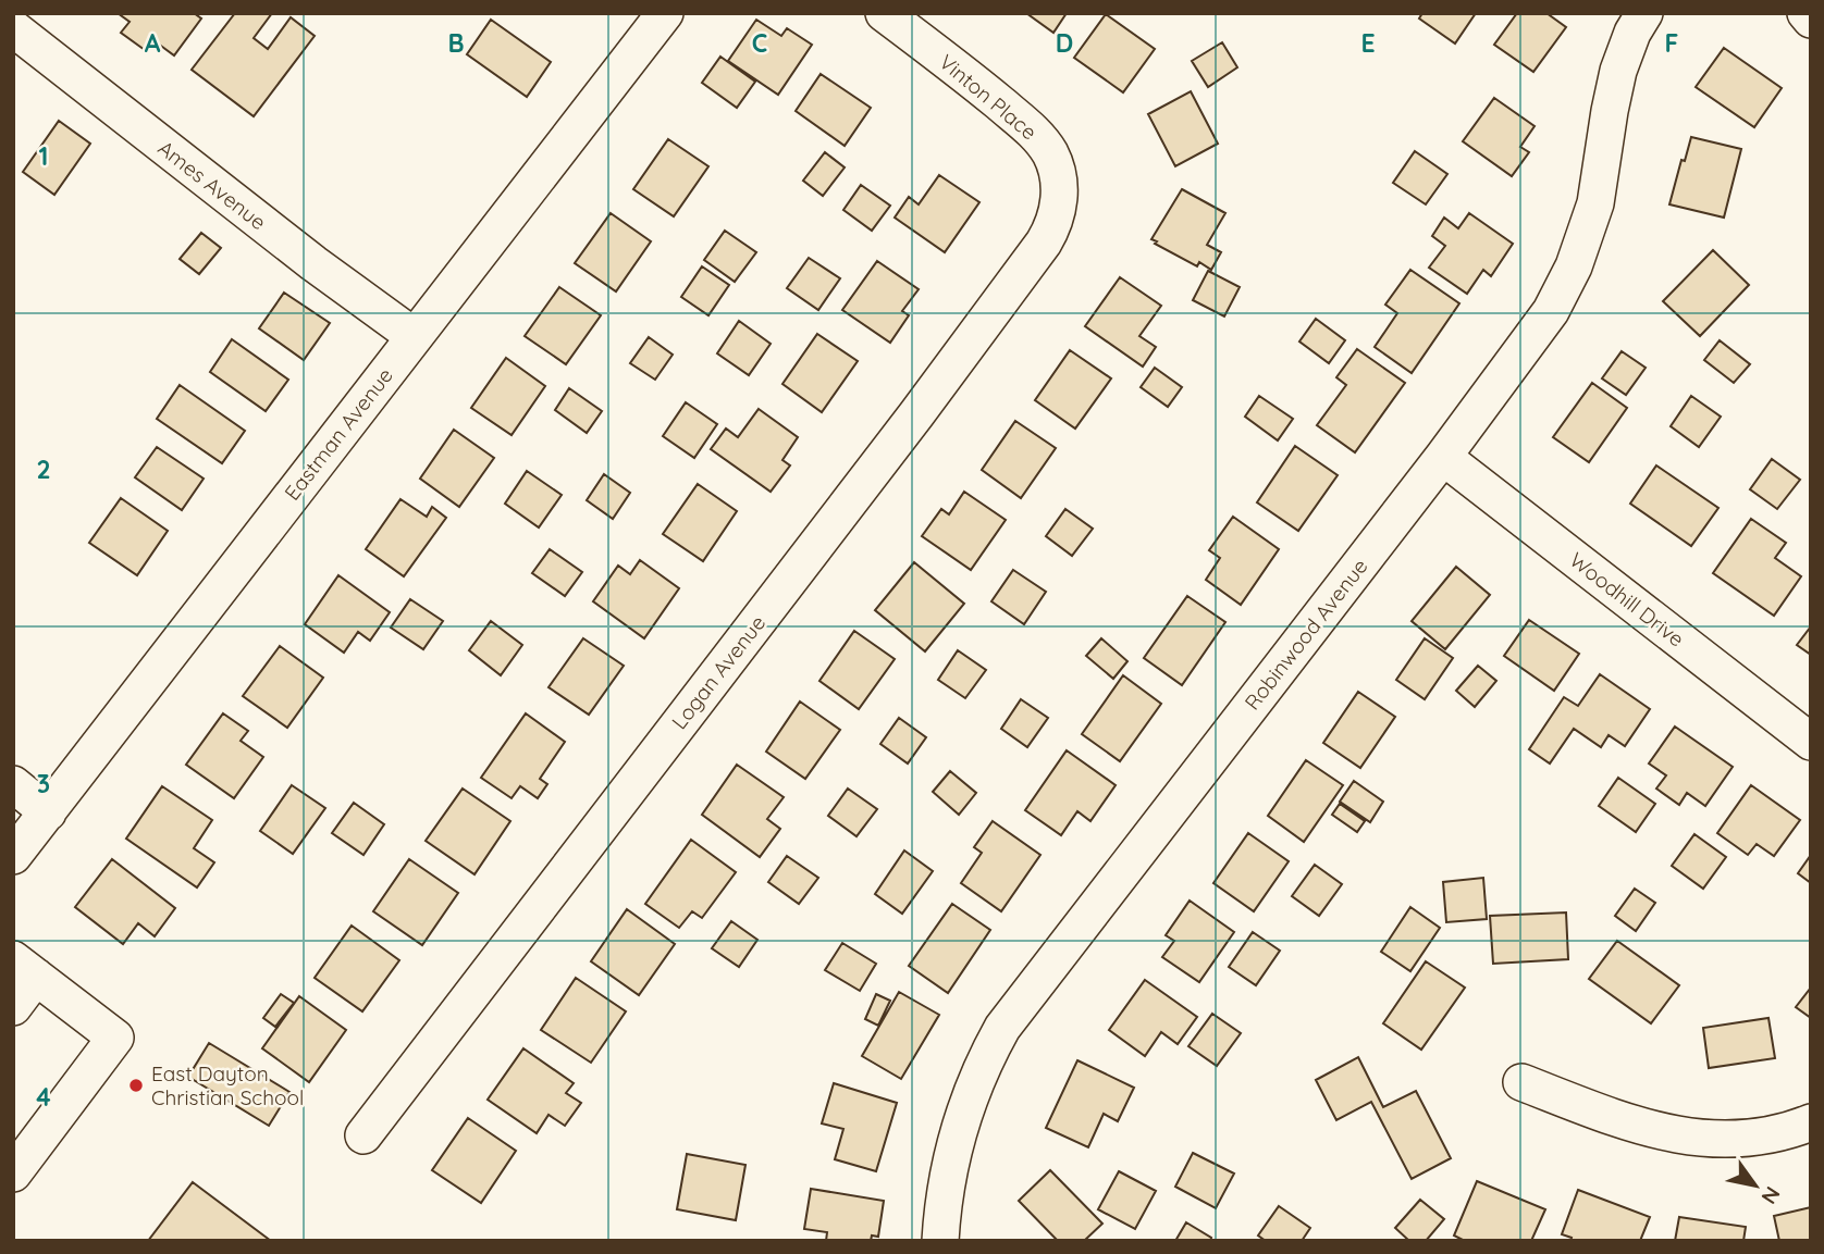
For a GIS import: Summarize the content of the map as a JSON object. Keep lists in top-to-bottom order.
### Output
{
  "streets": {
    "street": [
      "Vinton Place",
      "Ames Avenue",
      "Eastman Avenue",
      "Woodhill Drive",
      "Robinwood Avenue",
      "Logan Avenue"
    ]
  },
  "crossings": [
    ["Vinton Place", "Logan Avenue"],
    ["Ames Avenue", "Eastman Avenue"],
    ["Woodhill Drive", "Robinwood Avenue"]
  ],
  "places": ["East Dayton Christian School"],
  "north": "bottom right",
  "grid": {
    "columns": [
      "A",
      "B",
      "C",
      "D",
      "E",
      "F"
    ],
    "rows": [
      "1",
      "2",
      "3",
      "4"
    ]
  }
}
